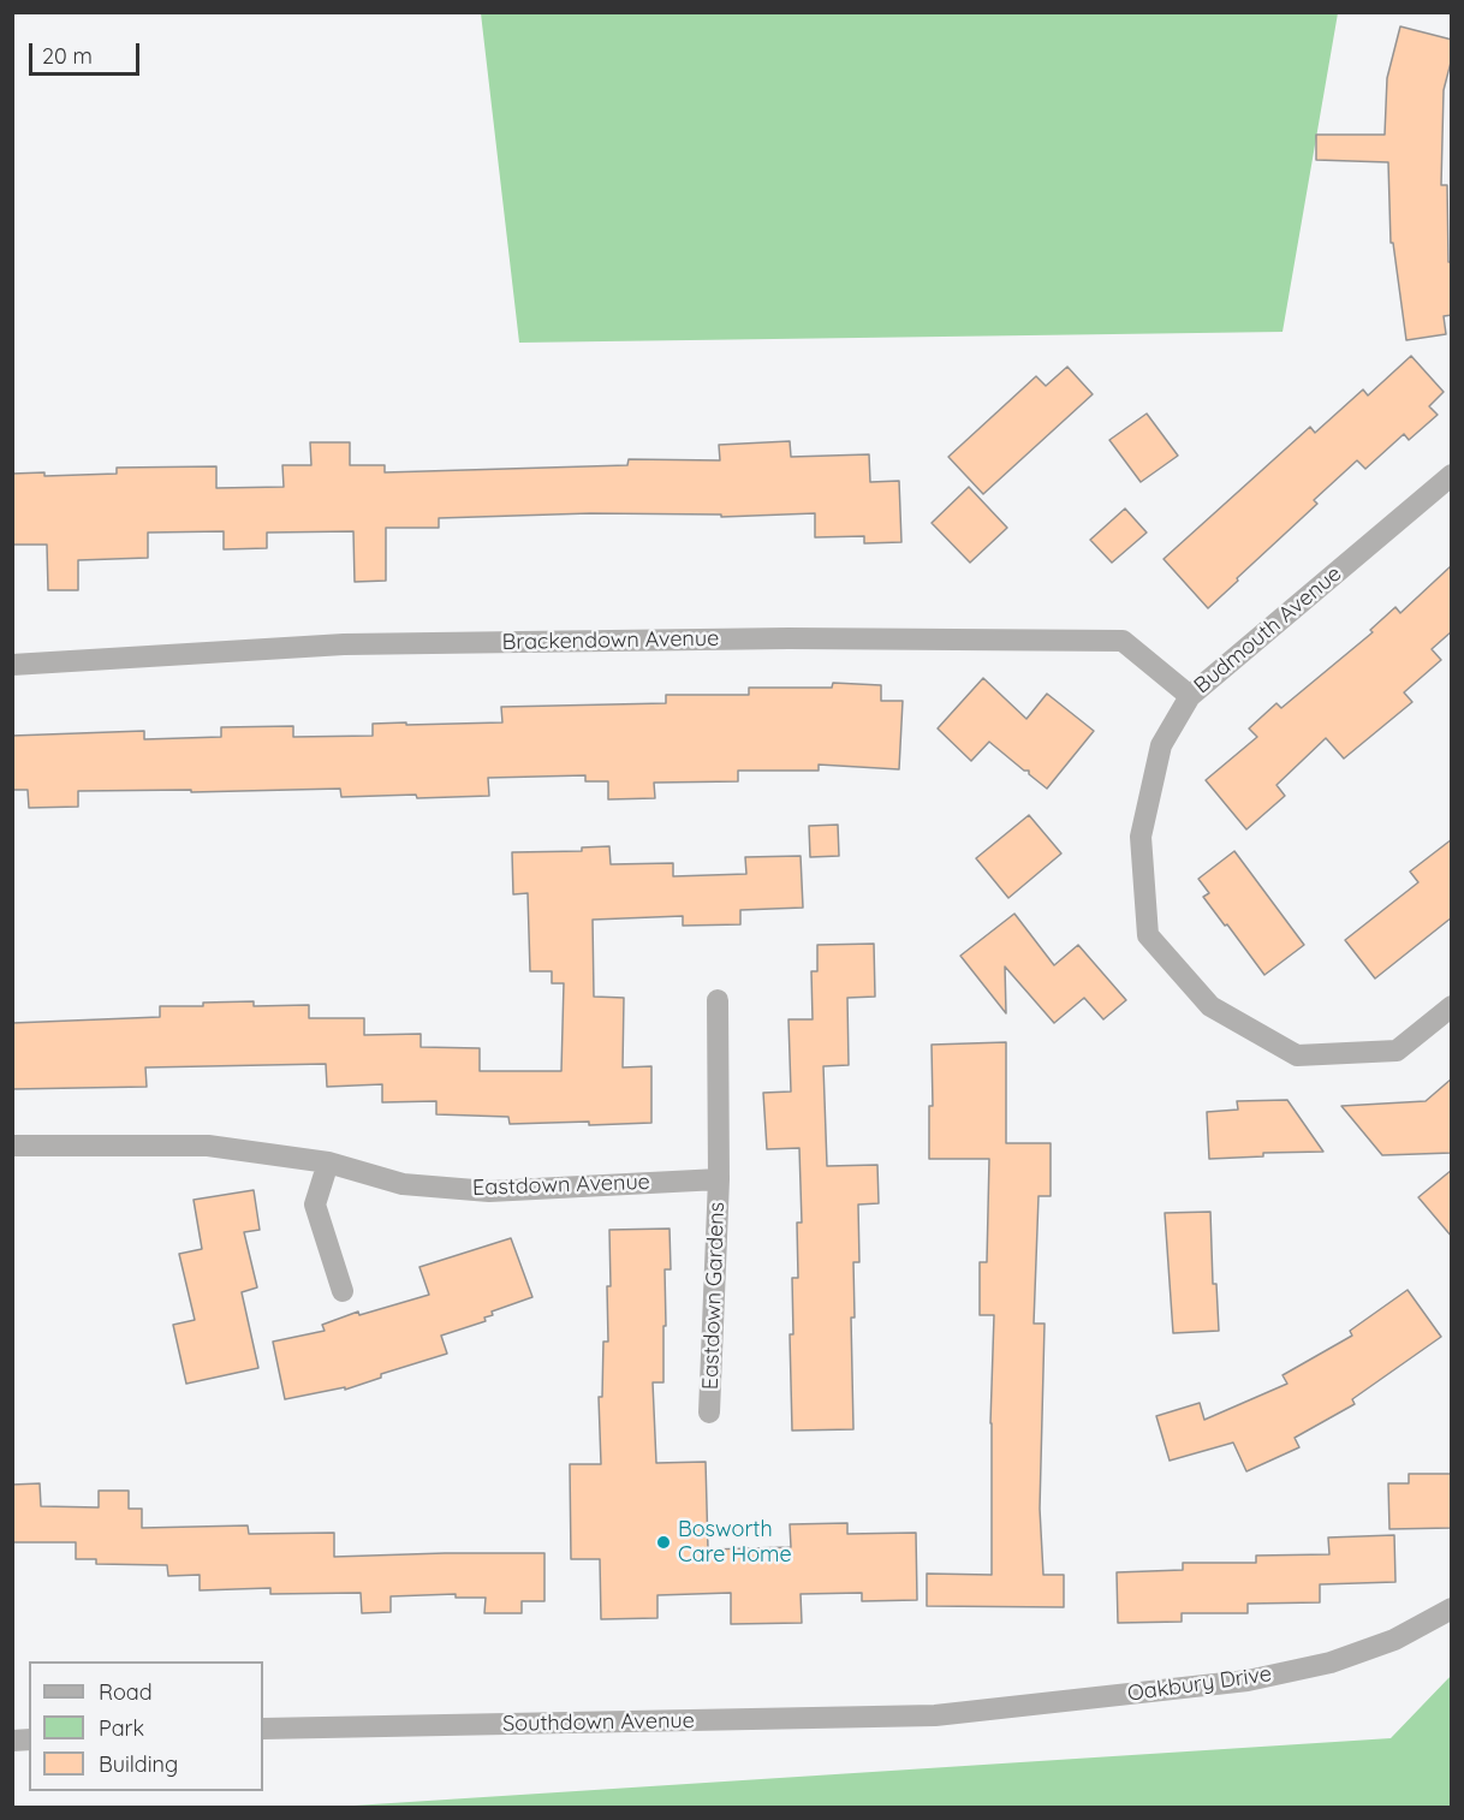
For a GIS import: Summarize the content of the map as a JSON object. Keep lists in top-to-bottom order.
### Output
{
  "streets": {
    "street": [
      "Budmouth Avenue",
      "Brackendown Avenue",
      "Eastdown Avenue",
      "Eastdown Gardens",
      "Oakbury Drive",
      "Southdown Avenue"
    ]
  },
  "crossings": [
    ["Budmouth Avenue", "Brackendown Avenue"],
    ["Eastdown Avenue", "Eastdown Gardens"],
    ["Oakbury Drive", "Southdown Avenue"]
  ],
  "places": ["Bosworth Care Home"],
  "legend": ["Road", "Park", "Building"],
  "scale_bar": "20 m"
}
